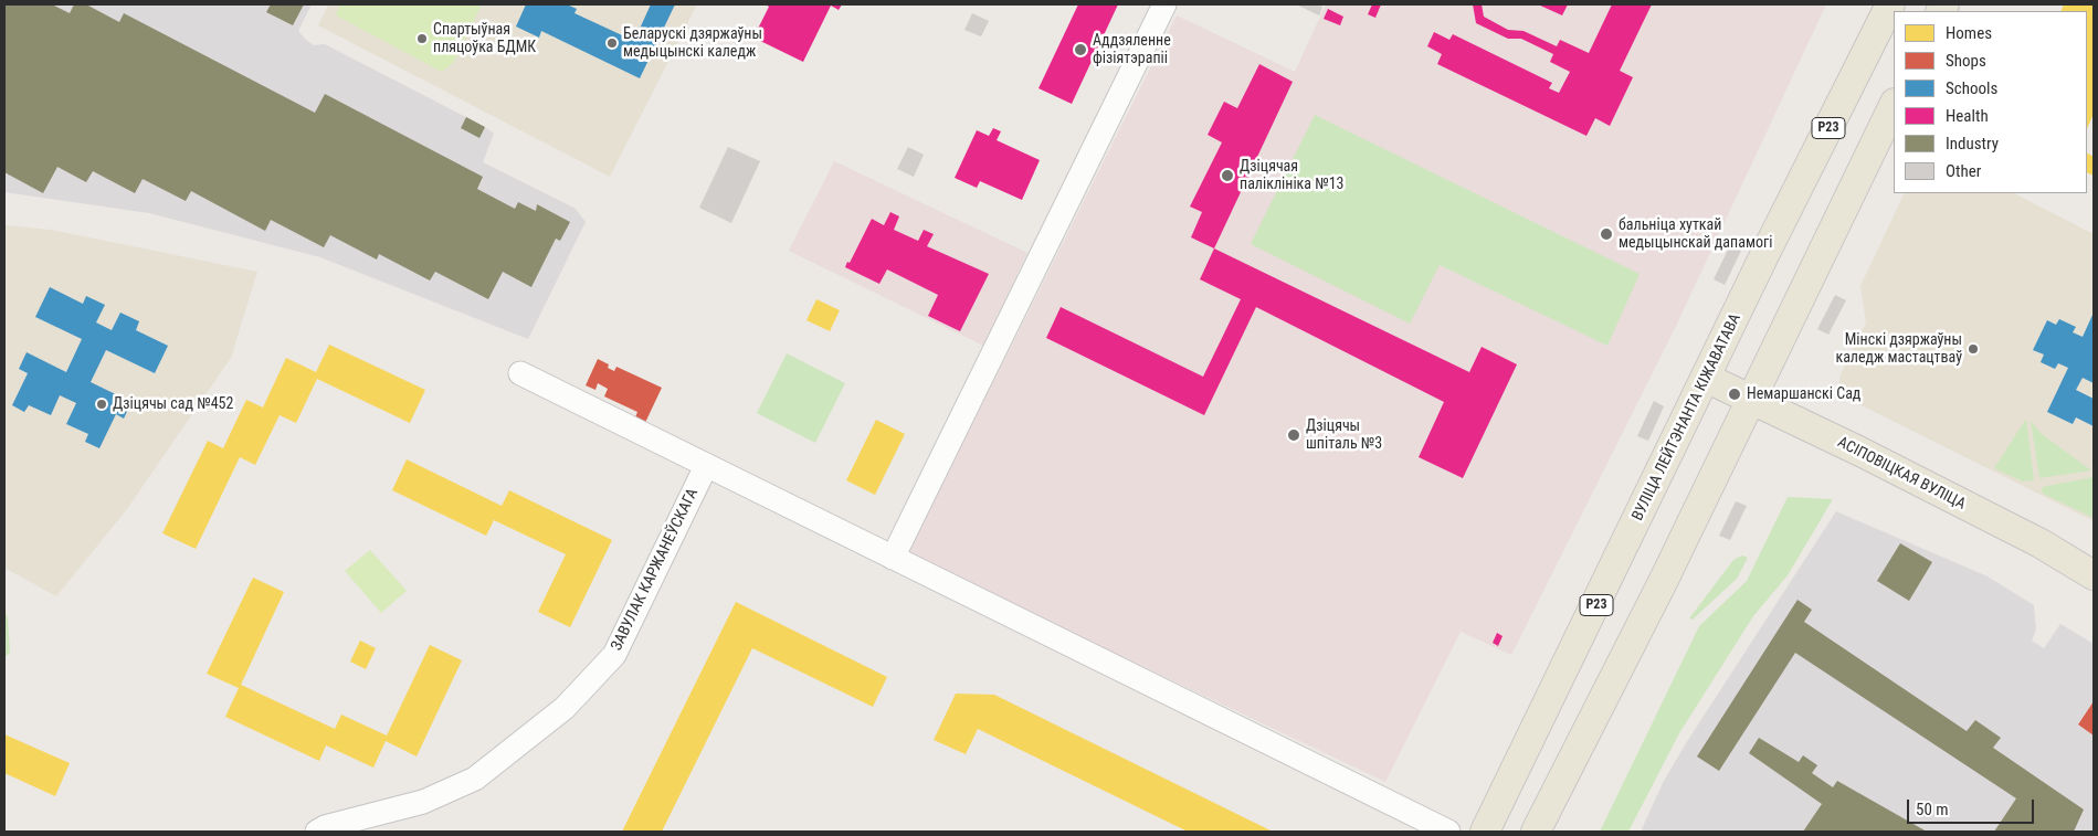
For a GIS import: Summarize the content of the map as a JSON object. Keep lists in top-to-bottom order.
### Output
{
  "streets": {
    "main road": ["Р23", "ВУЛІЦА ЛЕЙТЭНАНТА КІЖАВАТАВА", "АСІПОВІЦКАЯ ВУЛІЦА"],
    "street": ["ЗАВУЛАК КАРЖАНЕЎСКАГА"]
  },
  "crossings": [
    ["ВУЛІЦА ЛЕЙТЭНАНТА КІЖАВАТАВА", "АСІПОВІЦКАЯ ВУЛІЦА"]
  ],
  "places": [
    "Спартыўная пляцоўка БДМК",
    "Беларускі дзяржаўны медыцынскі каледж",
    "Аддзяленне фізіятэрапіі",
    "Дзіцячая паліклініка №13",
    "бальніца хуткай медыцынскай дапамогі",
    "Мінскі дзяржаўны каледж мастацтваў",
    "Немаршанскі Сад",
    "Дзіцячы сад №452",
    "Дзіцячы шпіталь №3"
  ],
  "legend": [
    "Homes",
    "Shops",
    "Schools",
    "Health",
    "Industry",
    "Other"
  ],
  "scale_bar": "50 m"
}
